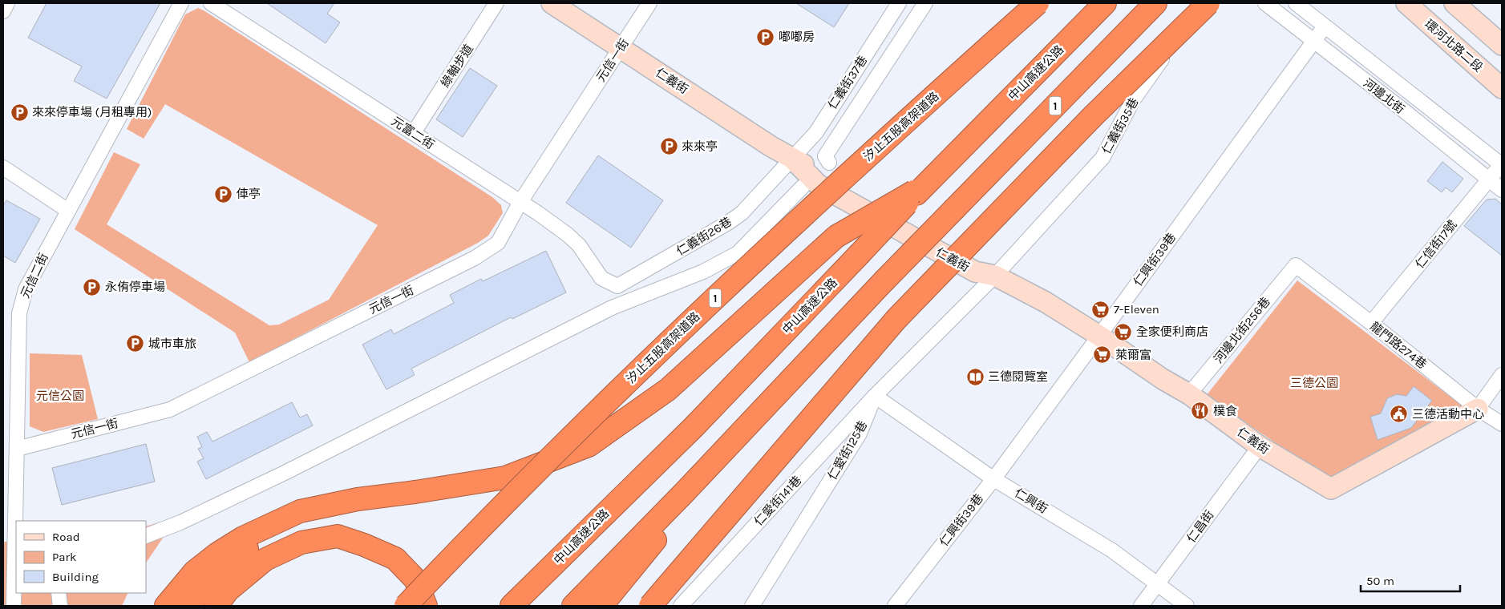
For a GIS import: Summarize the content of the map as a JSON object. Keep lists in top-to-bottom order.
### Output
{
  "streets": {
    "highway": ["中山高速公路", "1", "汐止五股高架道路"],
    "street": [
      "環河北路二段",
      "元信一街",
      "綠軸步道",
      "仁義街",
      "仁義街37巷",
      "河邊北街",
      "仁義街35巷",
      "元富二街",
      "仁義街26巷",
      "仁信街17號",
      "仁興街39巷",
      "元信二街",
      "河邊北街256巷",
      "龍門路274巷",
      "仁愛街125巷",
      "仁愛街141巷",
      "仁興街",
      "仁昌街"
    ]
  },
  "crossings": [
    ["元信一街", "仁義街"],
    ["元信一街", "元富二街"],
    ["元信一街", "元信二街"],
    ["仁義街", "仁義街37巷"],
    ["仁義街", "仁義街35巷"],
    ["仁義街", "仁義街26巷"],
    ["仁義街", "仁興街39巷"],
    ["仁義街", "河邊北街256巷"],
    ["仁義街", "龍門路274巷"],
    ["仁義街", "仁愛街125巷"],
    ["仁義街", "仁昌街"],
    ["仁義街37巷", "仁義街26巷"],
    ["河邊北街", "仁信街17號"],
    ["河邊北街", "仁興街39巷"],
    ["仁義街35巷", "仁愛街125巷"],
    ["元富二街", "仁義街26巷"],
    ["仁信街17號", "龍門路274巷"],
    ["仁興街39巷", "仁興街"],
    ["河邊北街256巷", "龍門路274巷"],
    ["仁愛街125巷", "仁愛街141巷"],
    ["仁愛街125巷", "仁興街"],
    ["仁愛街141巷", "仁興街"],
    ["仁興街", "仁昌街"]
  ],
  "parks": ["三德公園", "元信公園"],
  "places": {
    "parking": [
      "嘟嘟房",
      "來來停車場 (月租專用)",
      "來來亭",
      "俥亭",
      "永侑停車場",
      "城市車旅"
    ],
    "supermarket": ["7-Eleven", "全家便利商店", "萊爾富"],
    "library": ["三德閱覽室"],
    "restaurant": ["樸食"],
    "public building": ["三德活動中心"]
  },
  "legend": ["Road", "Park", "Building"],
  "scale_bar": "50 m"
}
